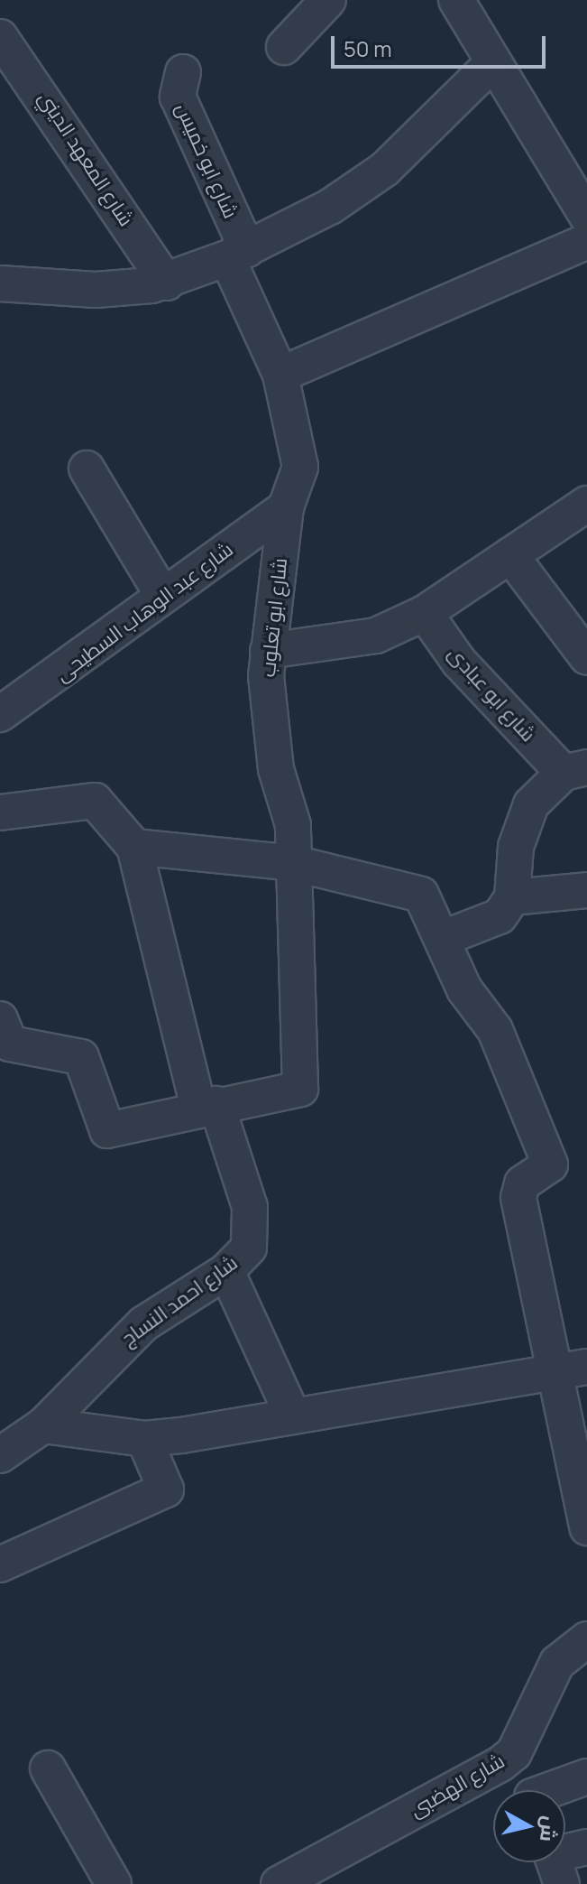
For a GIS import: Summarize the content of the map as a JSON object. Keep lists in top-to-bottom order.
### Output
{
  "streets": {
    "street": [
      "شارع المعهد الديني",
      "شارع ابو خميس",
      "شارع عبد الوهاب السطيحى",
      "شارع ابو تعلوب",
      "شارع ابو عبادى",
      "شارع احمد النساج",
      "شارع الهضبى"
    ]
  },
  "crossings": [
    ["شارع ابو خميس", "شارع ابو تعلوب"],
    ["شارع عبد الوهاب السطيحى", "شارع ابو تعلوب"],
    ["شارع ابو تعلوب", "شارع احمد النساج"]
  ],
  "scale_bar": "50 m",
  "north": "right"
}
